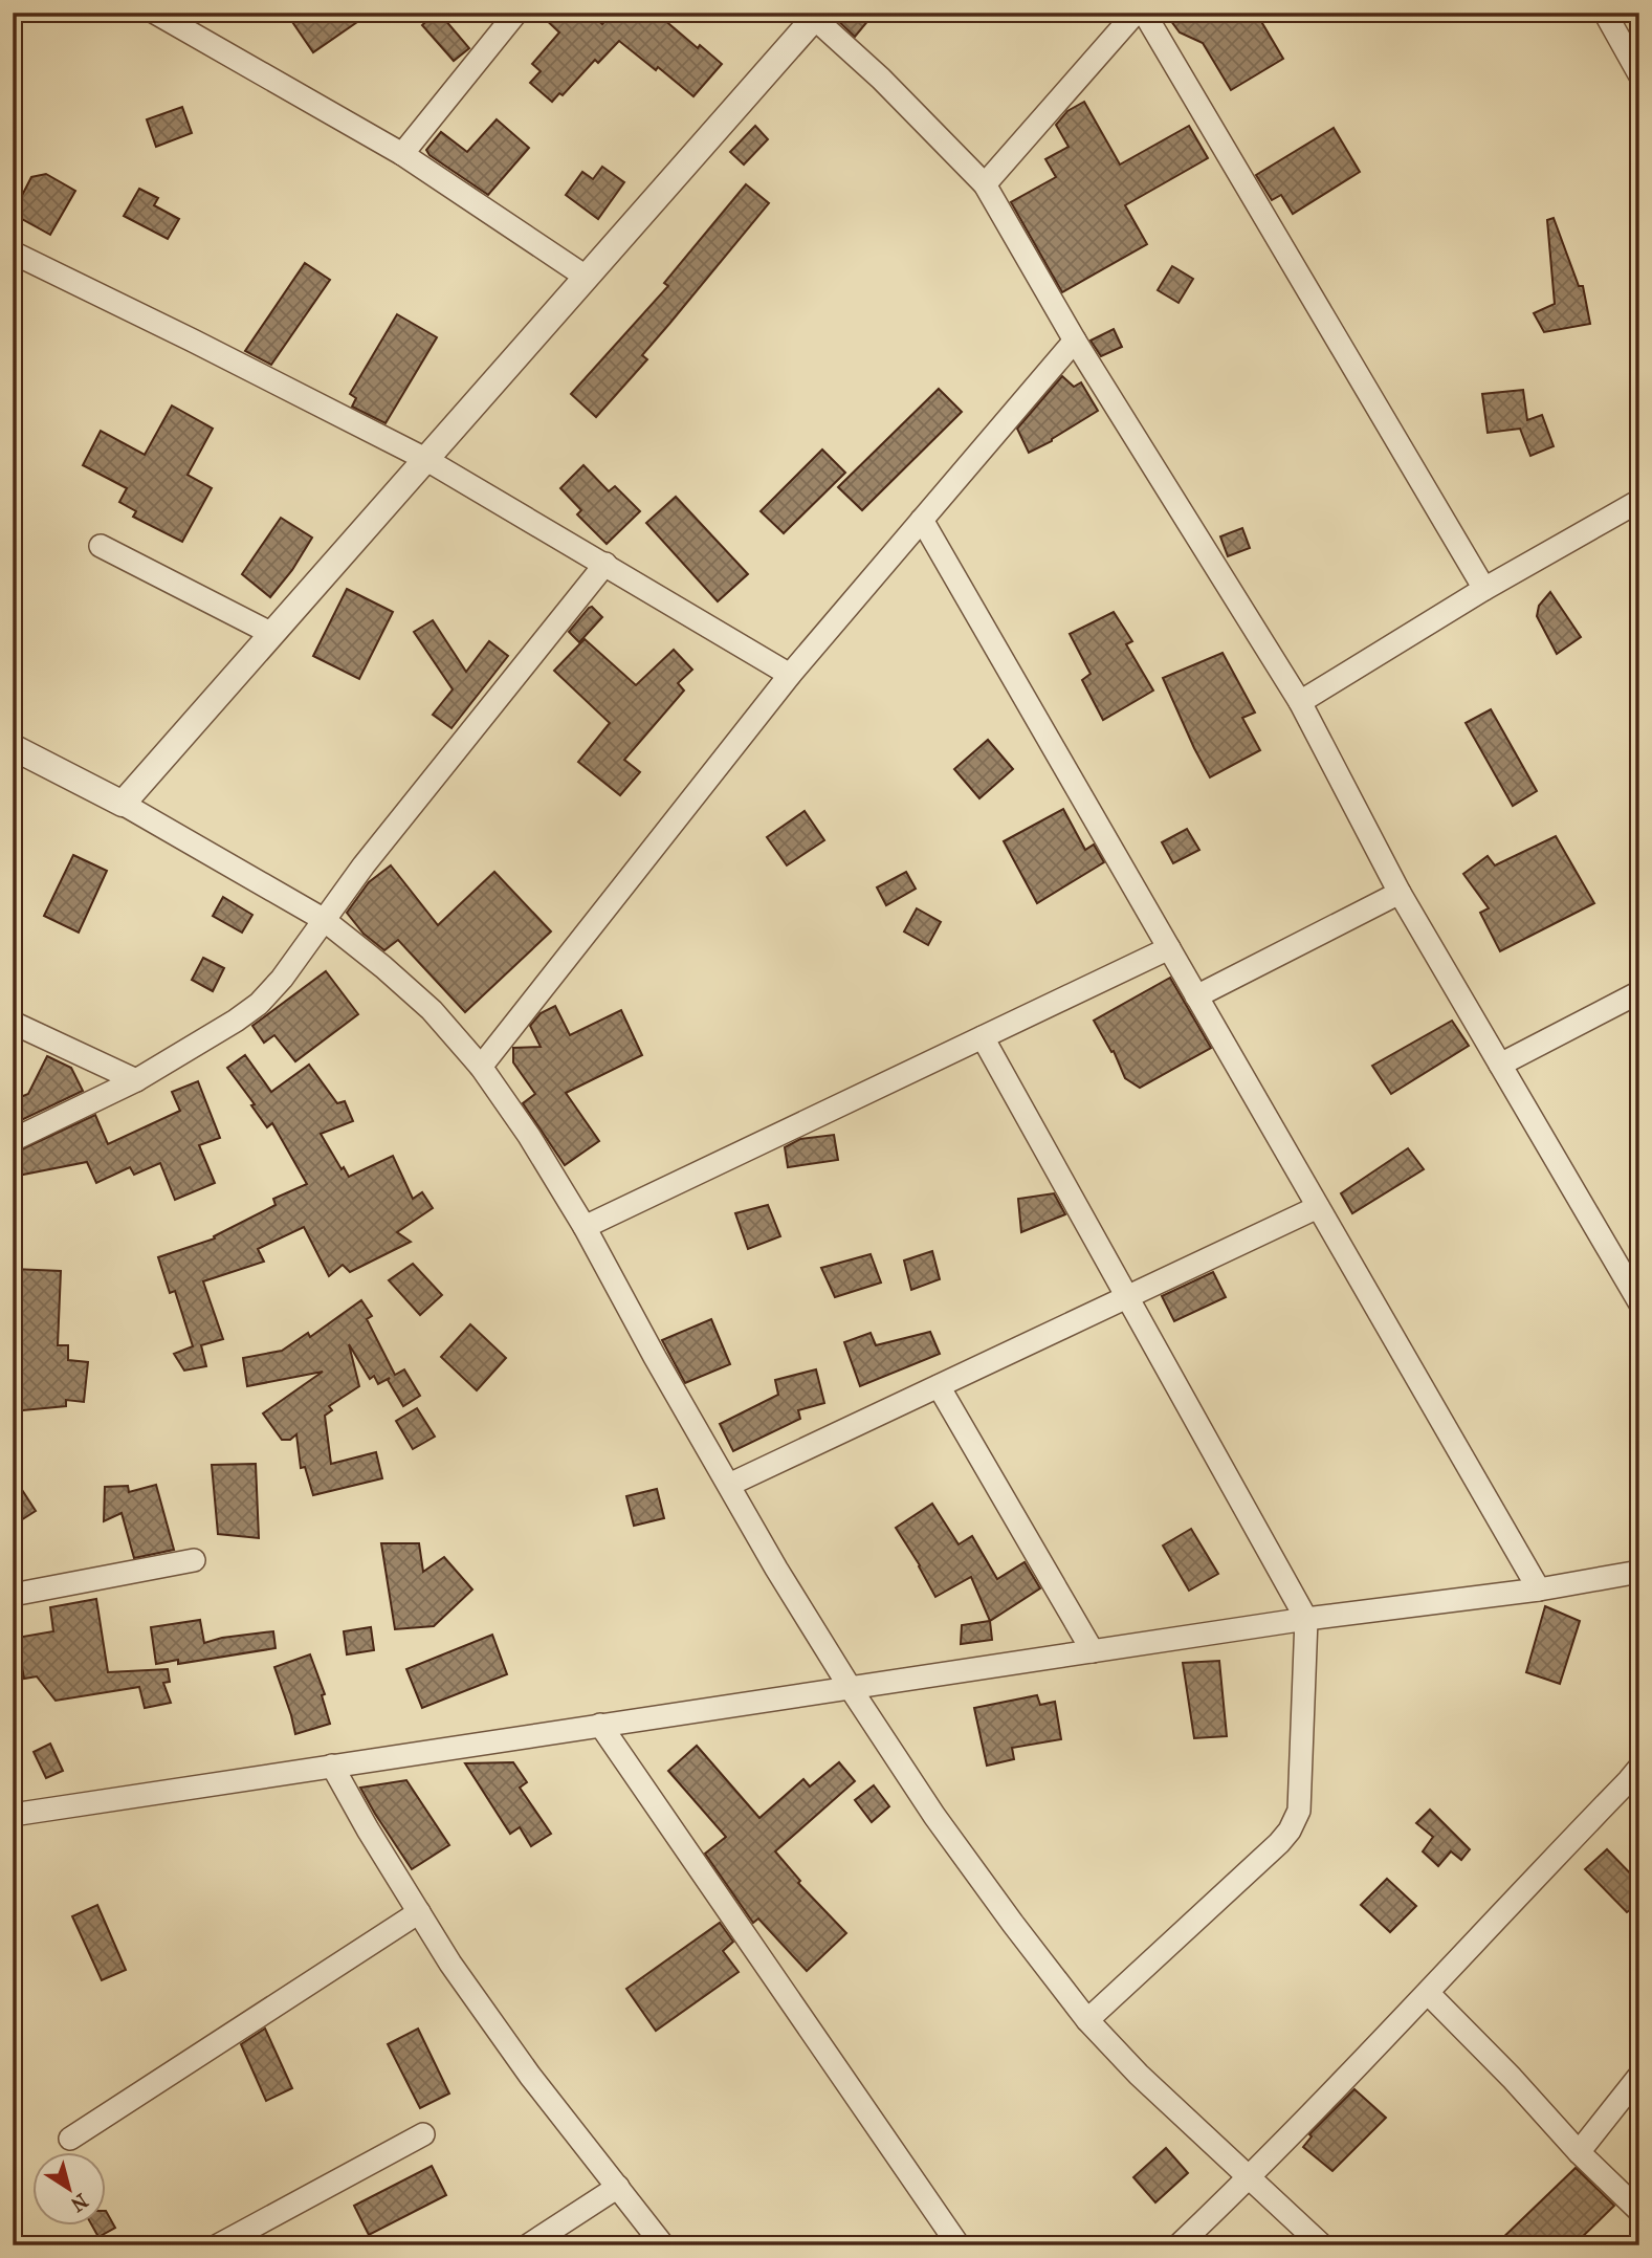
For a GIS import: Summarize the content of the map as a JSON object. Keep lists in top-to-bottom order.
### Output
{
  "north": "bottom right"
}
